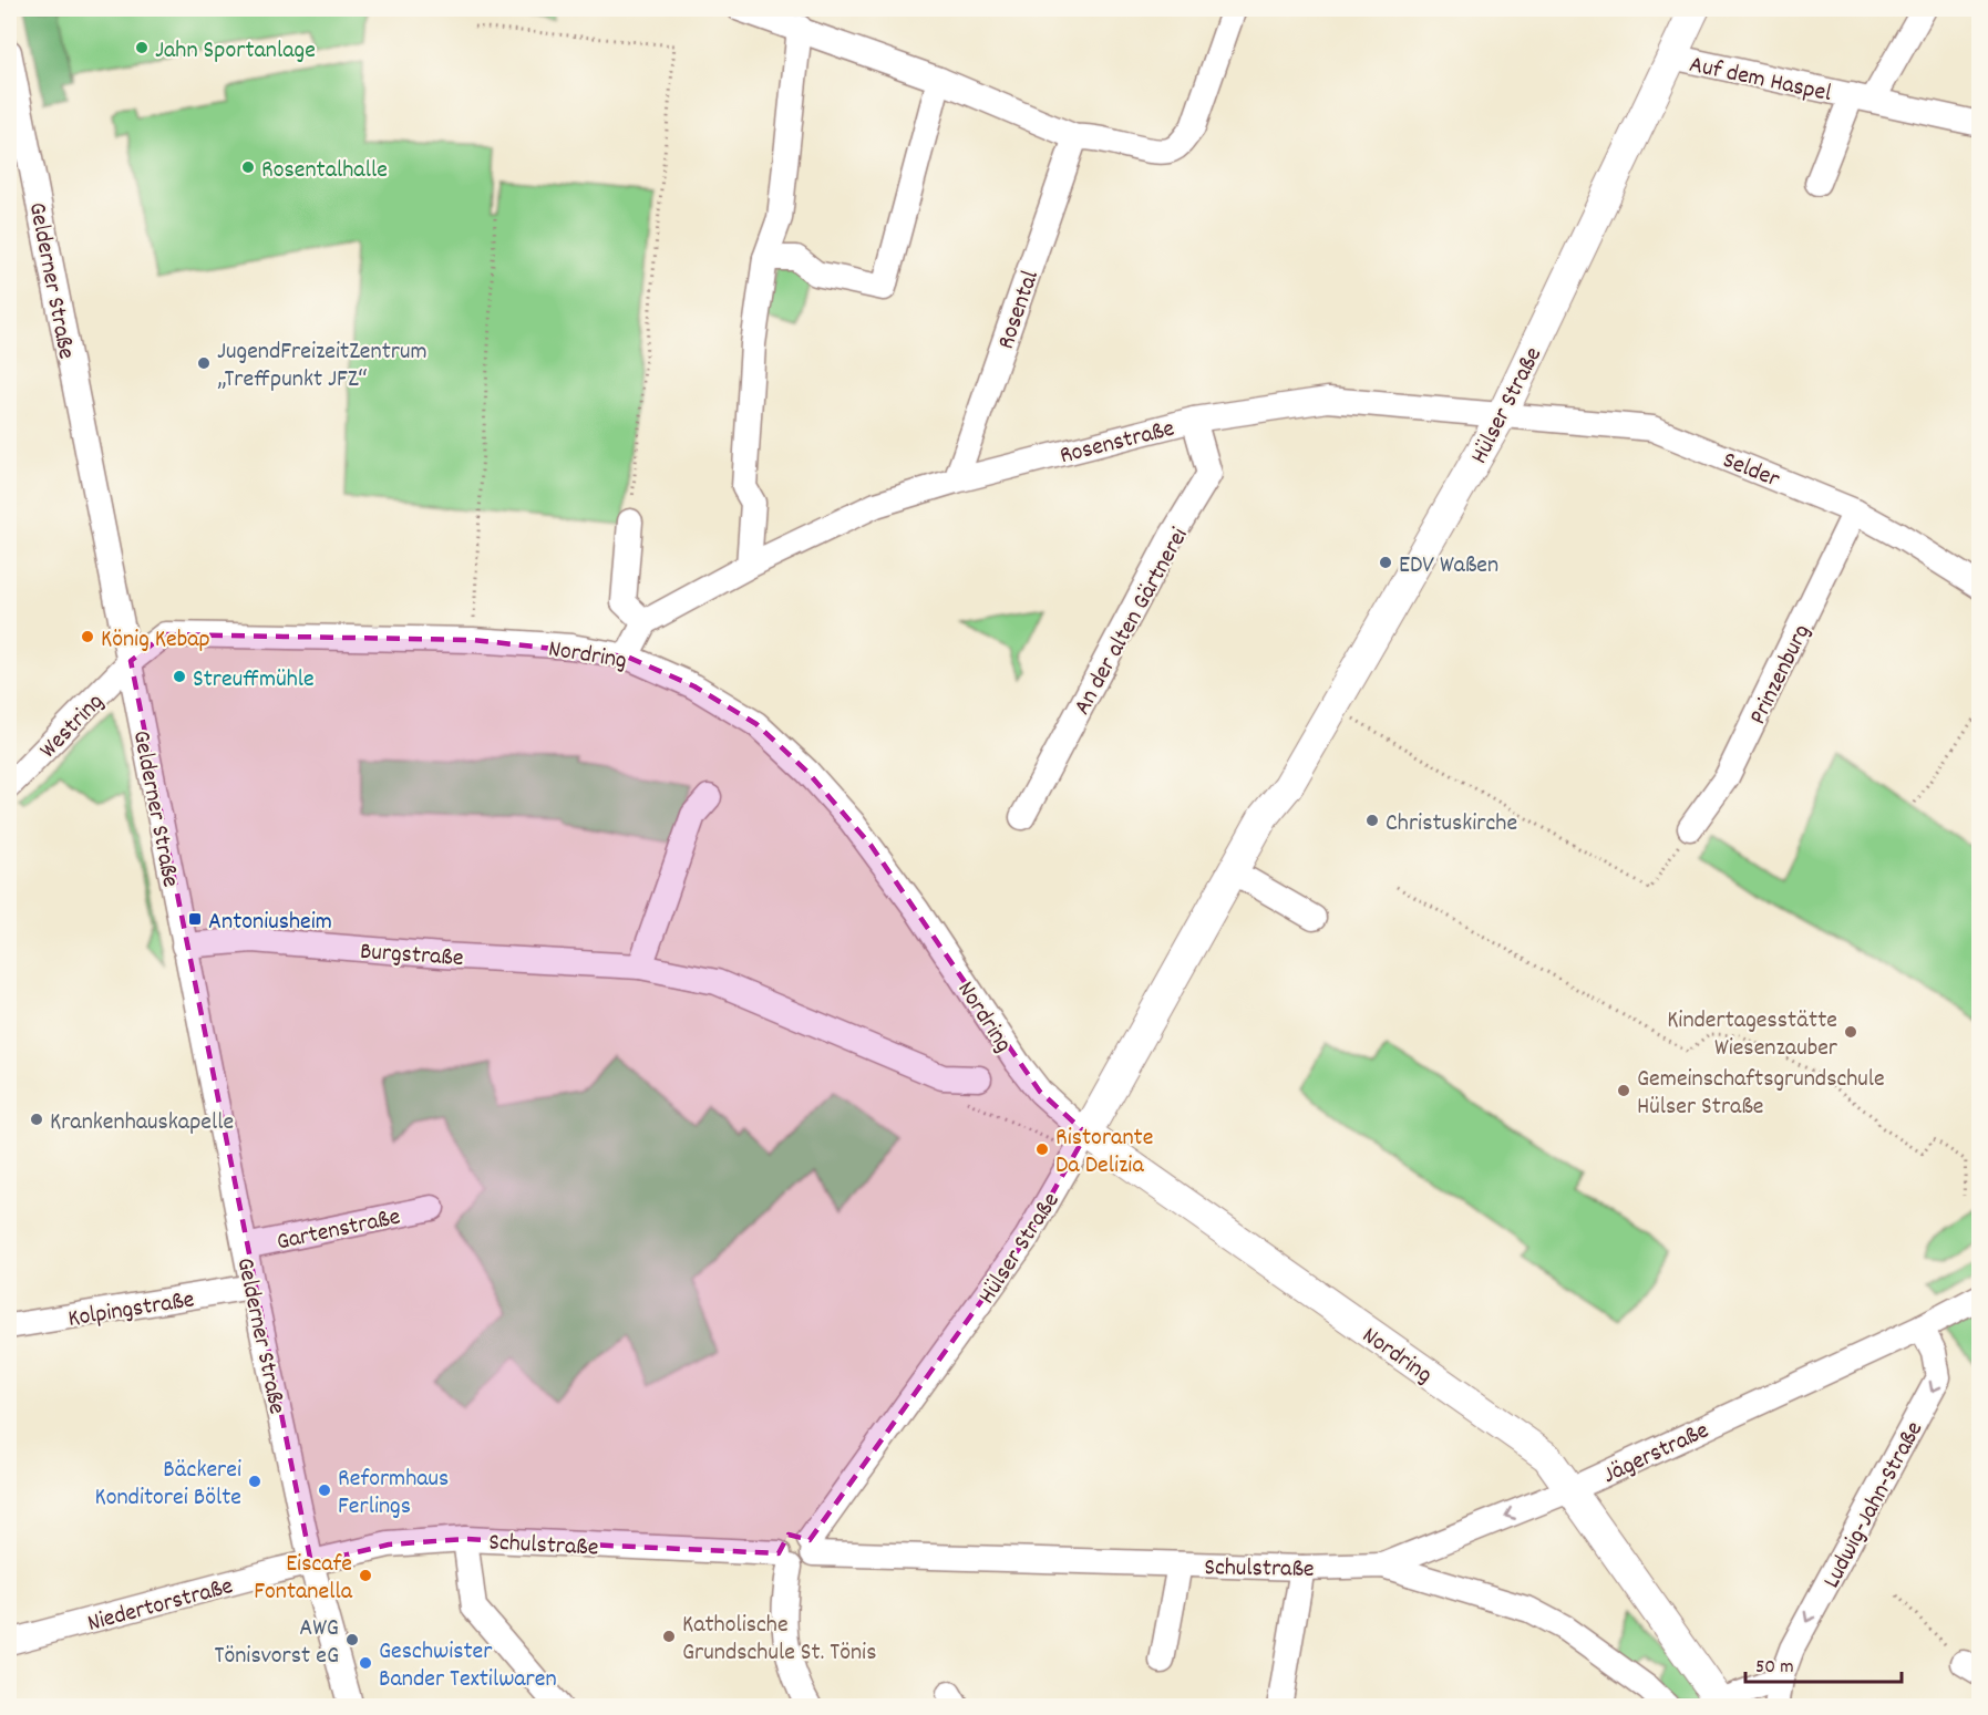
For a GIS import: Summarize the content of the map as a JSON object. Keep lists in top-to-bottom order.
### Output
{
  "streets": {
    "main road": ["Hülser Straße", "Nordring"],
    "street": [
      "Auf dem Haspel",
      "Gelderner Straße",
      "Rosental",
      "Rosenstraße",
      "Selder",
      "An der alten Gärtnerei",
      "Prinzenburg",
      "Westring",
      "Burgstraße",
      "Gartenstraße",
      "Kolpingstraße",
      "Jägerstraße",
      "Ludwig-Jahn-Straße",
      "Schulstraße",
      "Niedertorstraße"
    ]
  },
  "crossings": [
    ["Auf dem Haspel", "Hülser Straße"],
    ["Gelderner Straße", "Nordring"],
    ["Gelderner Straße", "Westring"],
    ["Gelderner Straße", "Burgstraße"],
    ["Gelderner Straße", "Gartenstraße"],
    ["Gelderner Straße", "Kolpingstraße"],
    ["Gelderner Straße", "Schulstraße"],
    ["Gelderner Straße", "Niedertorstraße"],
    ["Rosental", "Rosenstraße"],
    ["Hülser Straße", "Rosenstraße"],
    ["Hülser Straße", "Selder"],
    ["Hülser Straße", "Nordring"],
    ["Hülser Straße", "Schulstraße"],
    ["Rosenstraße", "Selder"],
    ["Rosenstraße", "An der alten Gärtnerei"],
    ["Selder", "Prinzenburg"],
    ["Nordring", "Westring"],
    ["Nordring", "Jägerstraße"],
    ["Jägerstraße", "Ludwig-Jahn-Straße"],
    ["Jägerstraße", "Schulstraße"],
    ["Schulstraße", "Niedertorstraße"]
  ],
  "one_way": ["Ludwig-Jahn-Straße"],
  "places": {
    "other": [
      "Jahn Sportanlage",
      "Rosentalhalle",
      "JugendFreizeitZentrum „Treffpunkt JFZ“",
      "EDV Waßen",
      "König Kebap",
      "Streuffmühle",
      "Christuskirche",
      "Kindertagesstätte Wiesenzauber",
      "Gemeinschaftsgrundschule Hülser Straße",
      "Krankenhauskapelle",
      "Ristorante Da Delizia",
      "Bäckerei Konditorei Bölte",
      "Reformhaus Ferlings",
      "Eiscafe Fontanella",
      "Katholische Grundschule St. Tönis",
      "AWG Tönisvorst eG",
      "Geschwister Bander Textilwaren"
    ],
    "transit": ["Antoniusheim"]
  },
  "scale_bar": "50 m"
}
